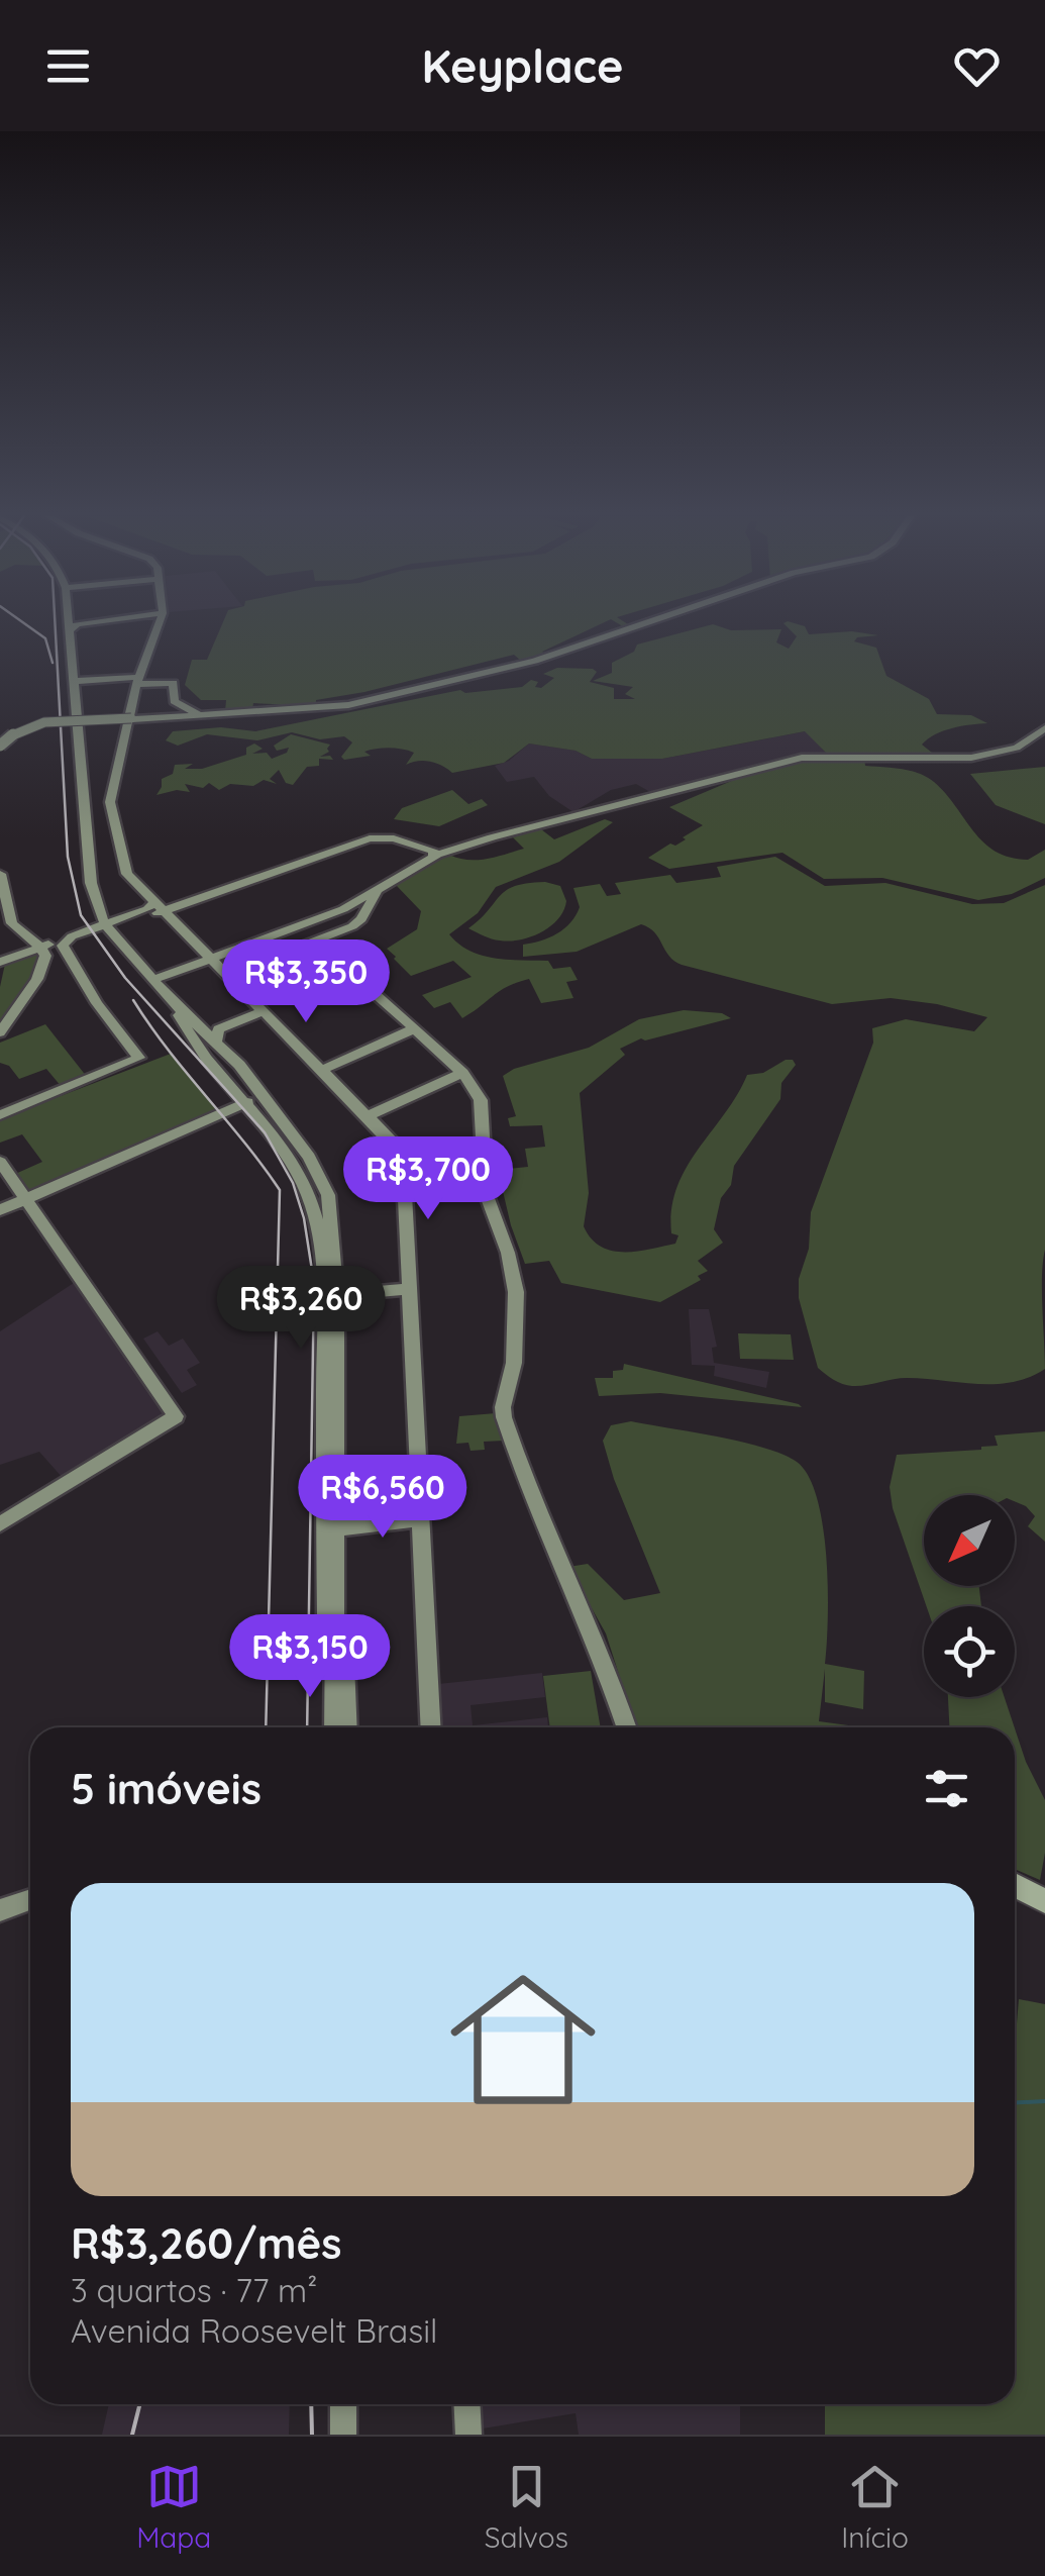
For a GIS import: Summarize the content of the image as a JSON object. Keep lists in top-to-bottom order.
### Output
{
  "north": "bottom left",
  "page": {
    "header": "Keyplace",
    "price": [
      "R$3,350",
      "R$3,700",
      "R$3,260",
      "R$6,560",
      "R$3,150"
    ],
    "heading": "5 imóveis",
    "list": [
      {
        "name": "R$3,260/mês",
        "note": "3 quartos · 77 m² · Avenida Roosevelt Brasil"
      }
    ],
    "tabs": ["Mapa", "Salvos", "Início"]
  }
}
